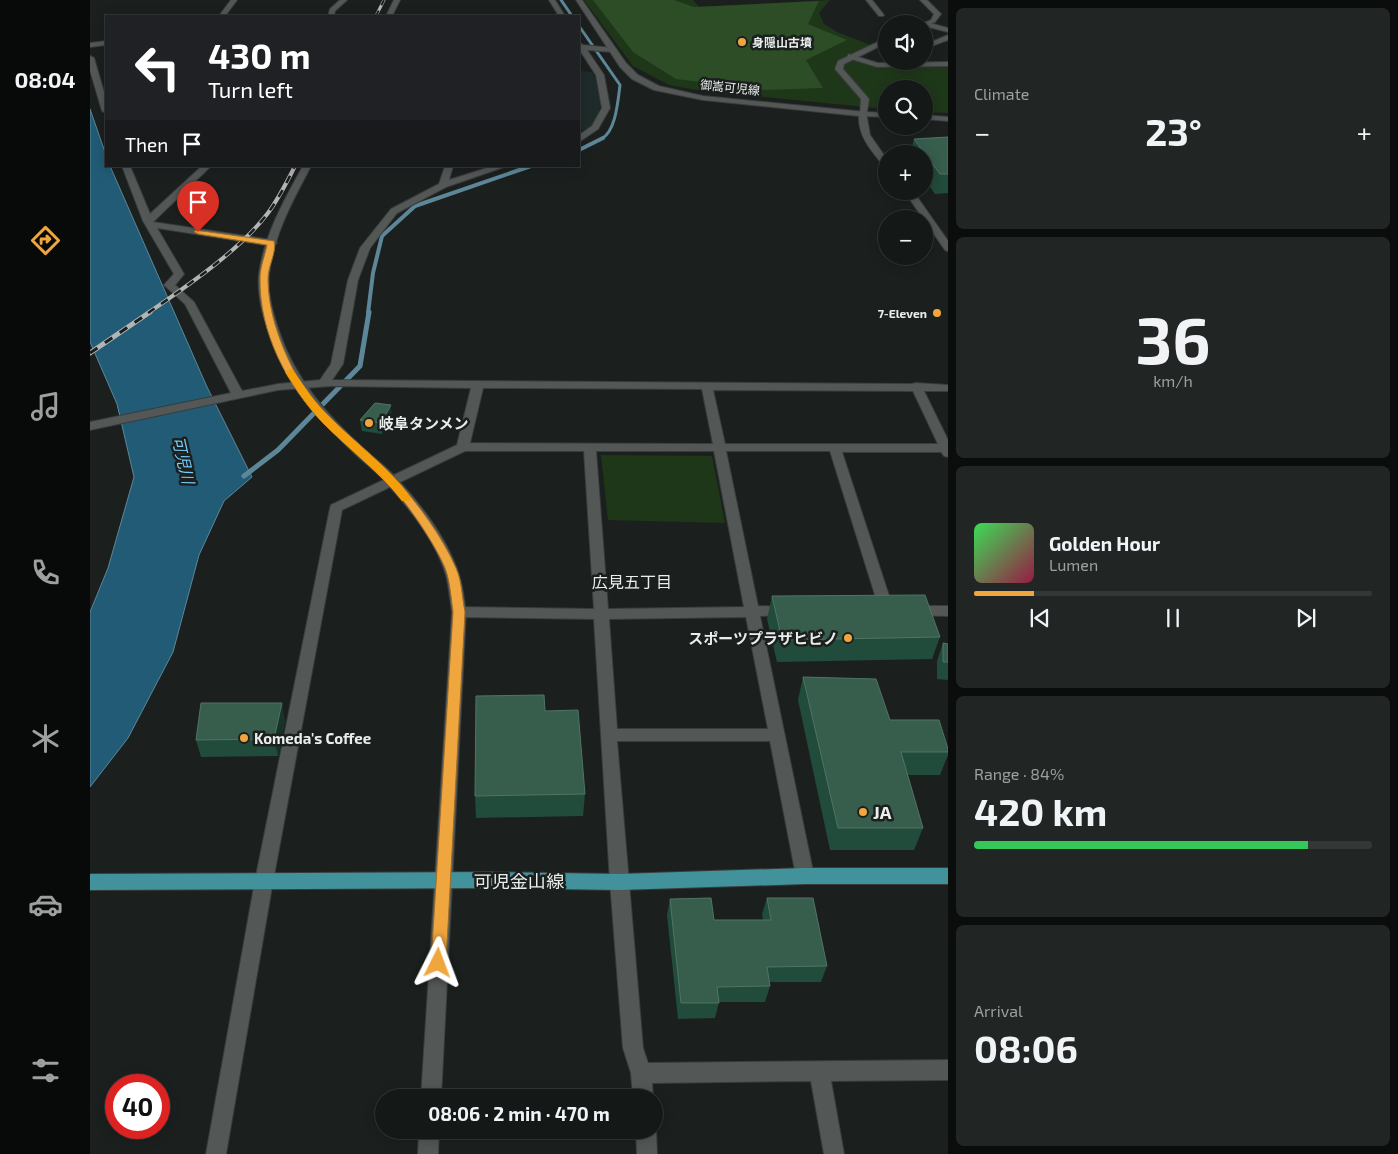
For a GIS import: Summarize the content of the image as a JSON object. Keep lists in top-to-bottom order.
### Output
{
  "streets": {
    "main road": ["可児金山線"],
    "street": ["御嵩可児線"]
  },
  "districts": ["広見五丁目"],
  "water": ["可児川"],
  "places": [
    "身隠山古墳",
    "7-Eleven",
    "岐阜タンメン",
    "スポーツプラザヒビノ",
    "Komeda's Coffee",
    "JA"
  ],
  "page": {
    "tabs": "08:04",
    "tile": [
      "Climate",
      ["36", "km/h"],
      ["Range · 84%", "420 km"],
      ["Arrival", "08:06"]
    ],
    "map_buttons": ["+", "−"],
    "turn": ["430 m", "Turn left"],
    "heat": ["−", "23°", "+"],
    "then": "Then",
    "song": ["Golden Hour", "Lumen"],
    "limit": "40",
    "trip": "08:06 · 2 min · 470 m"
  }
}
